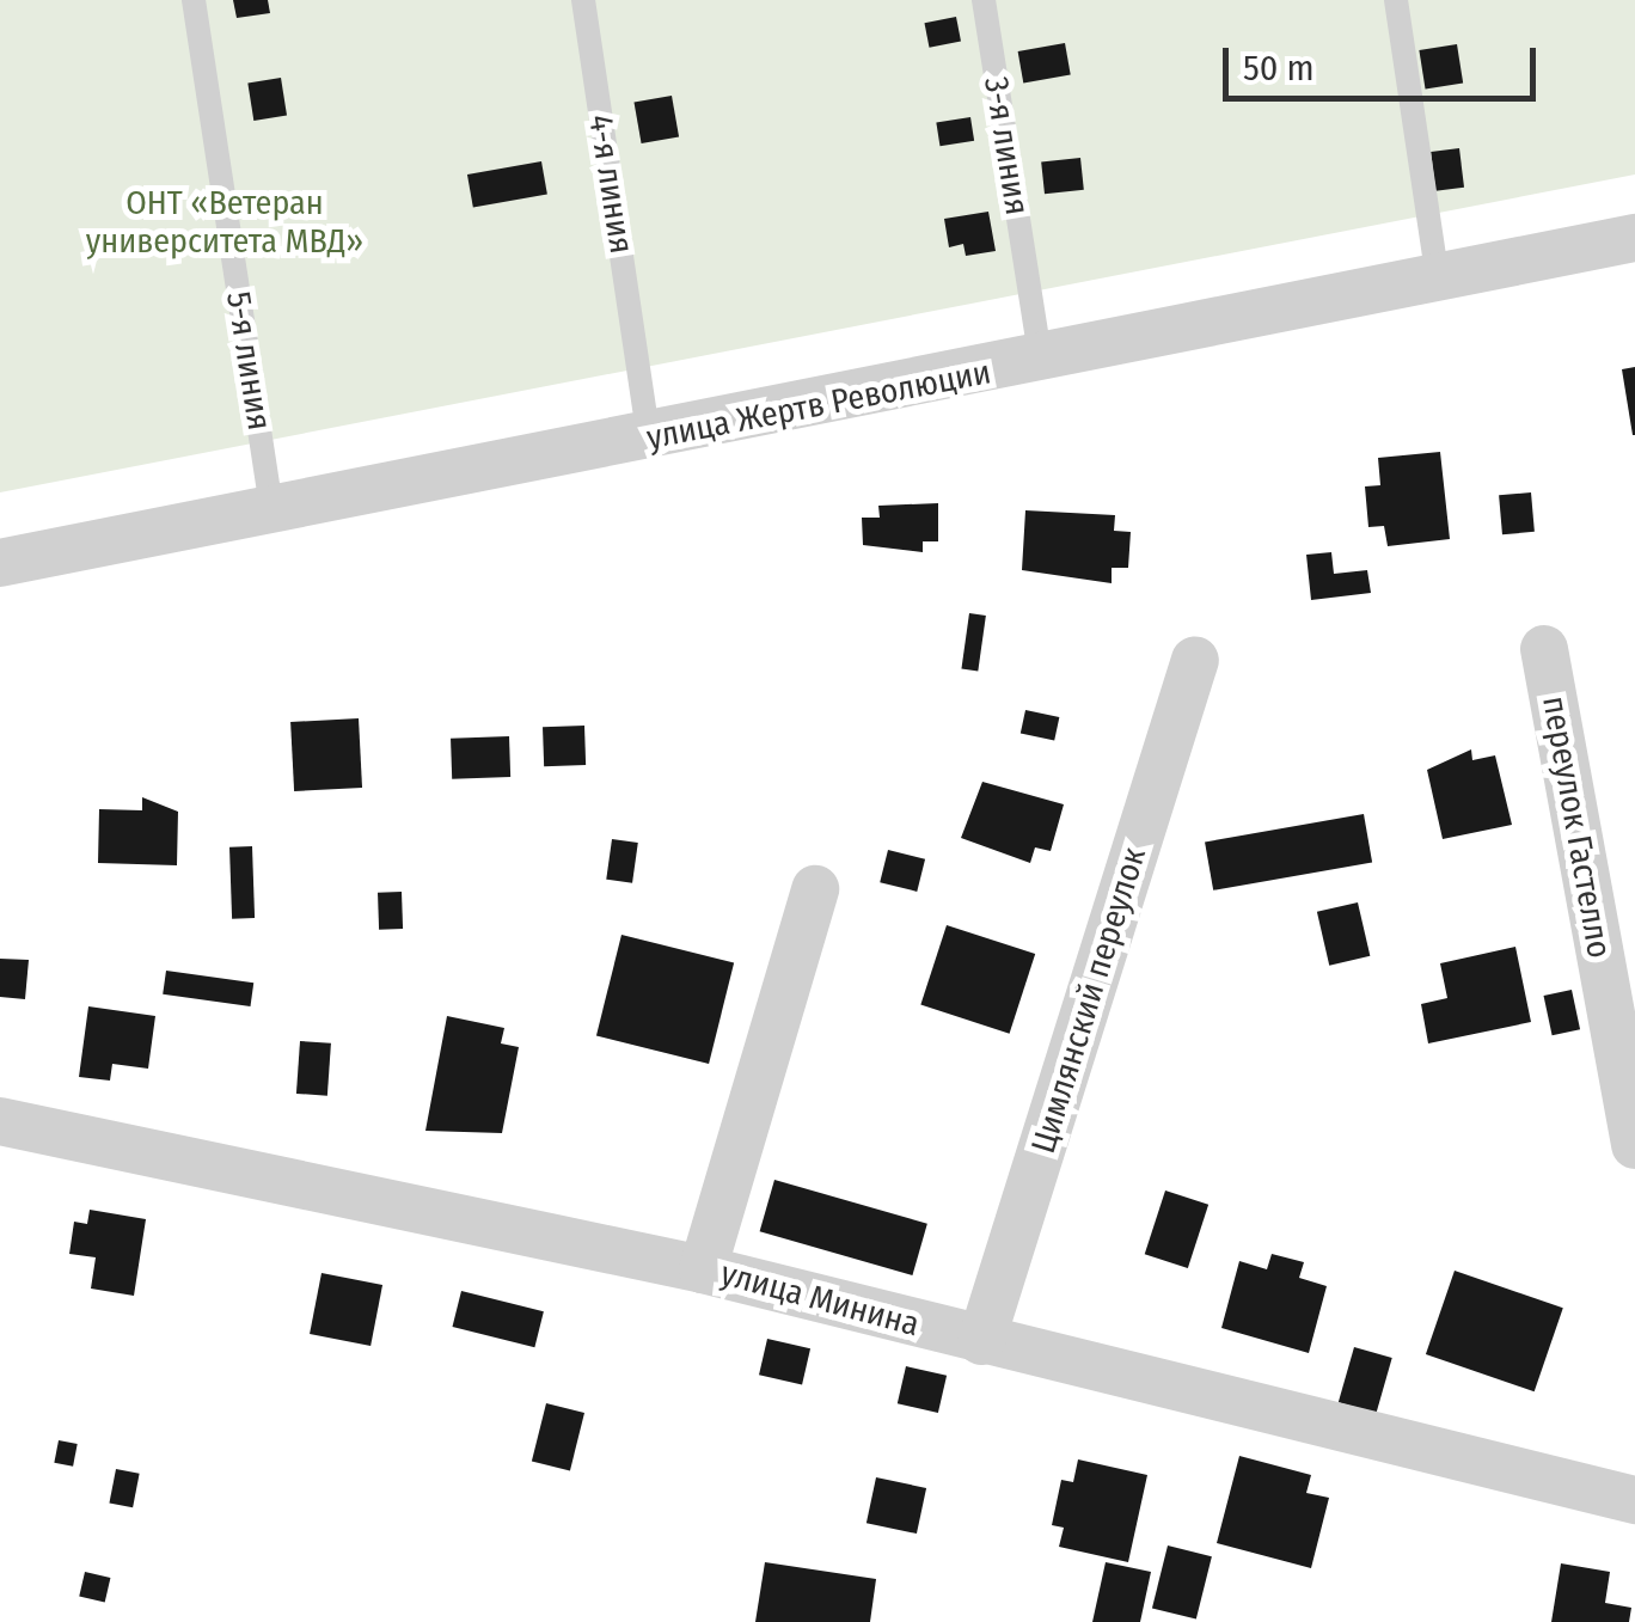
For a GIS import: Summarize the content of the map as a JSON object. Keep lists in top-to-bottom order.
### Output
{
  "streets": {
    "street": [
      "улица Жертв Революции",
      "переулок Гастелло",
      "Цимлянский переулок",
      "улица Минина"
    ],
    "lane": ["3-я линия", "4-я линия", "5-я линия"]
  },
  "crossings": [
    ["3-я линия", "улица Жертв Революции"],
    ["4-я линия", "улица Жертв Революции"],
    ["5-я линия", "улица Жертв Революции"],
    ["Цимлянский переулок", "улица Минина"]
  ],
  "parks": ["ОНТ «Ветеран университета МВД»"],
  "scale_bar": "50 m"
}
